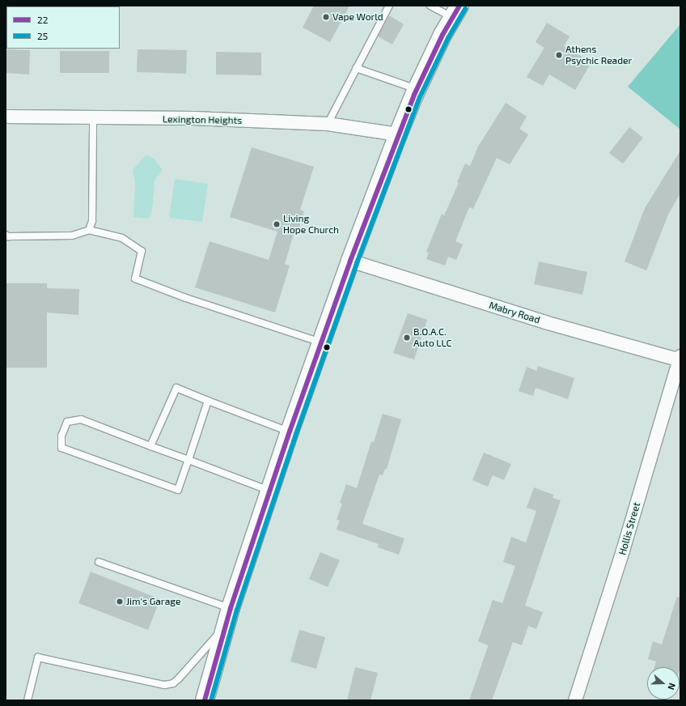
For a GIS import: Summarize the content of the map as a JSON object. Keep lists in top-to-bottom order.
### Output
{
  "streets": {
    "street": ["Lexington Heights", "Mabry Road", "Hollis Street"]
  },
  "crossings": [
    ["Mabry Road", "Hollis Street"]
  ],
  "places": [
    "Vape World",
    "Athens Psychic Reader",
    "Living Hope Church",
    "B.O.A.C. Auto LLC",
    "Jim's Garage"
  ],
  "lines": ["transit line 22", "transit line 25"],
  "legend": ["22", "25"],
  "north": "right"
}
